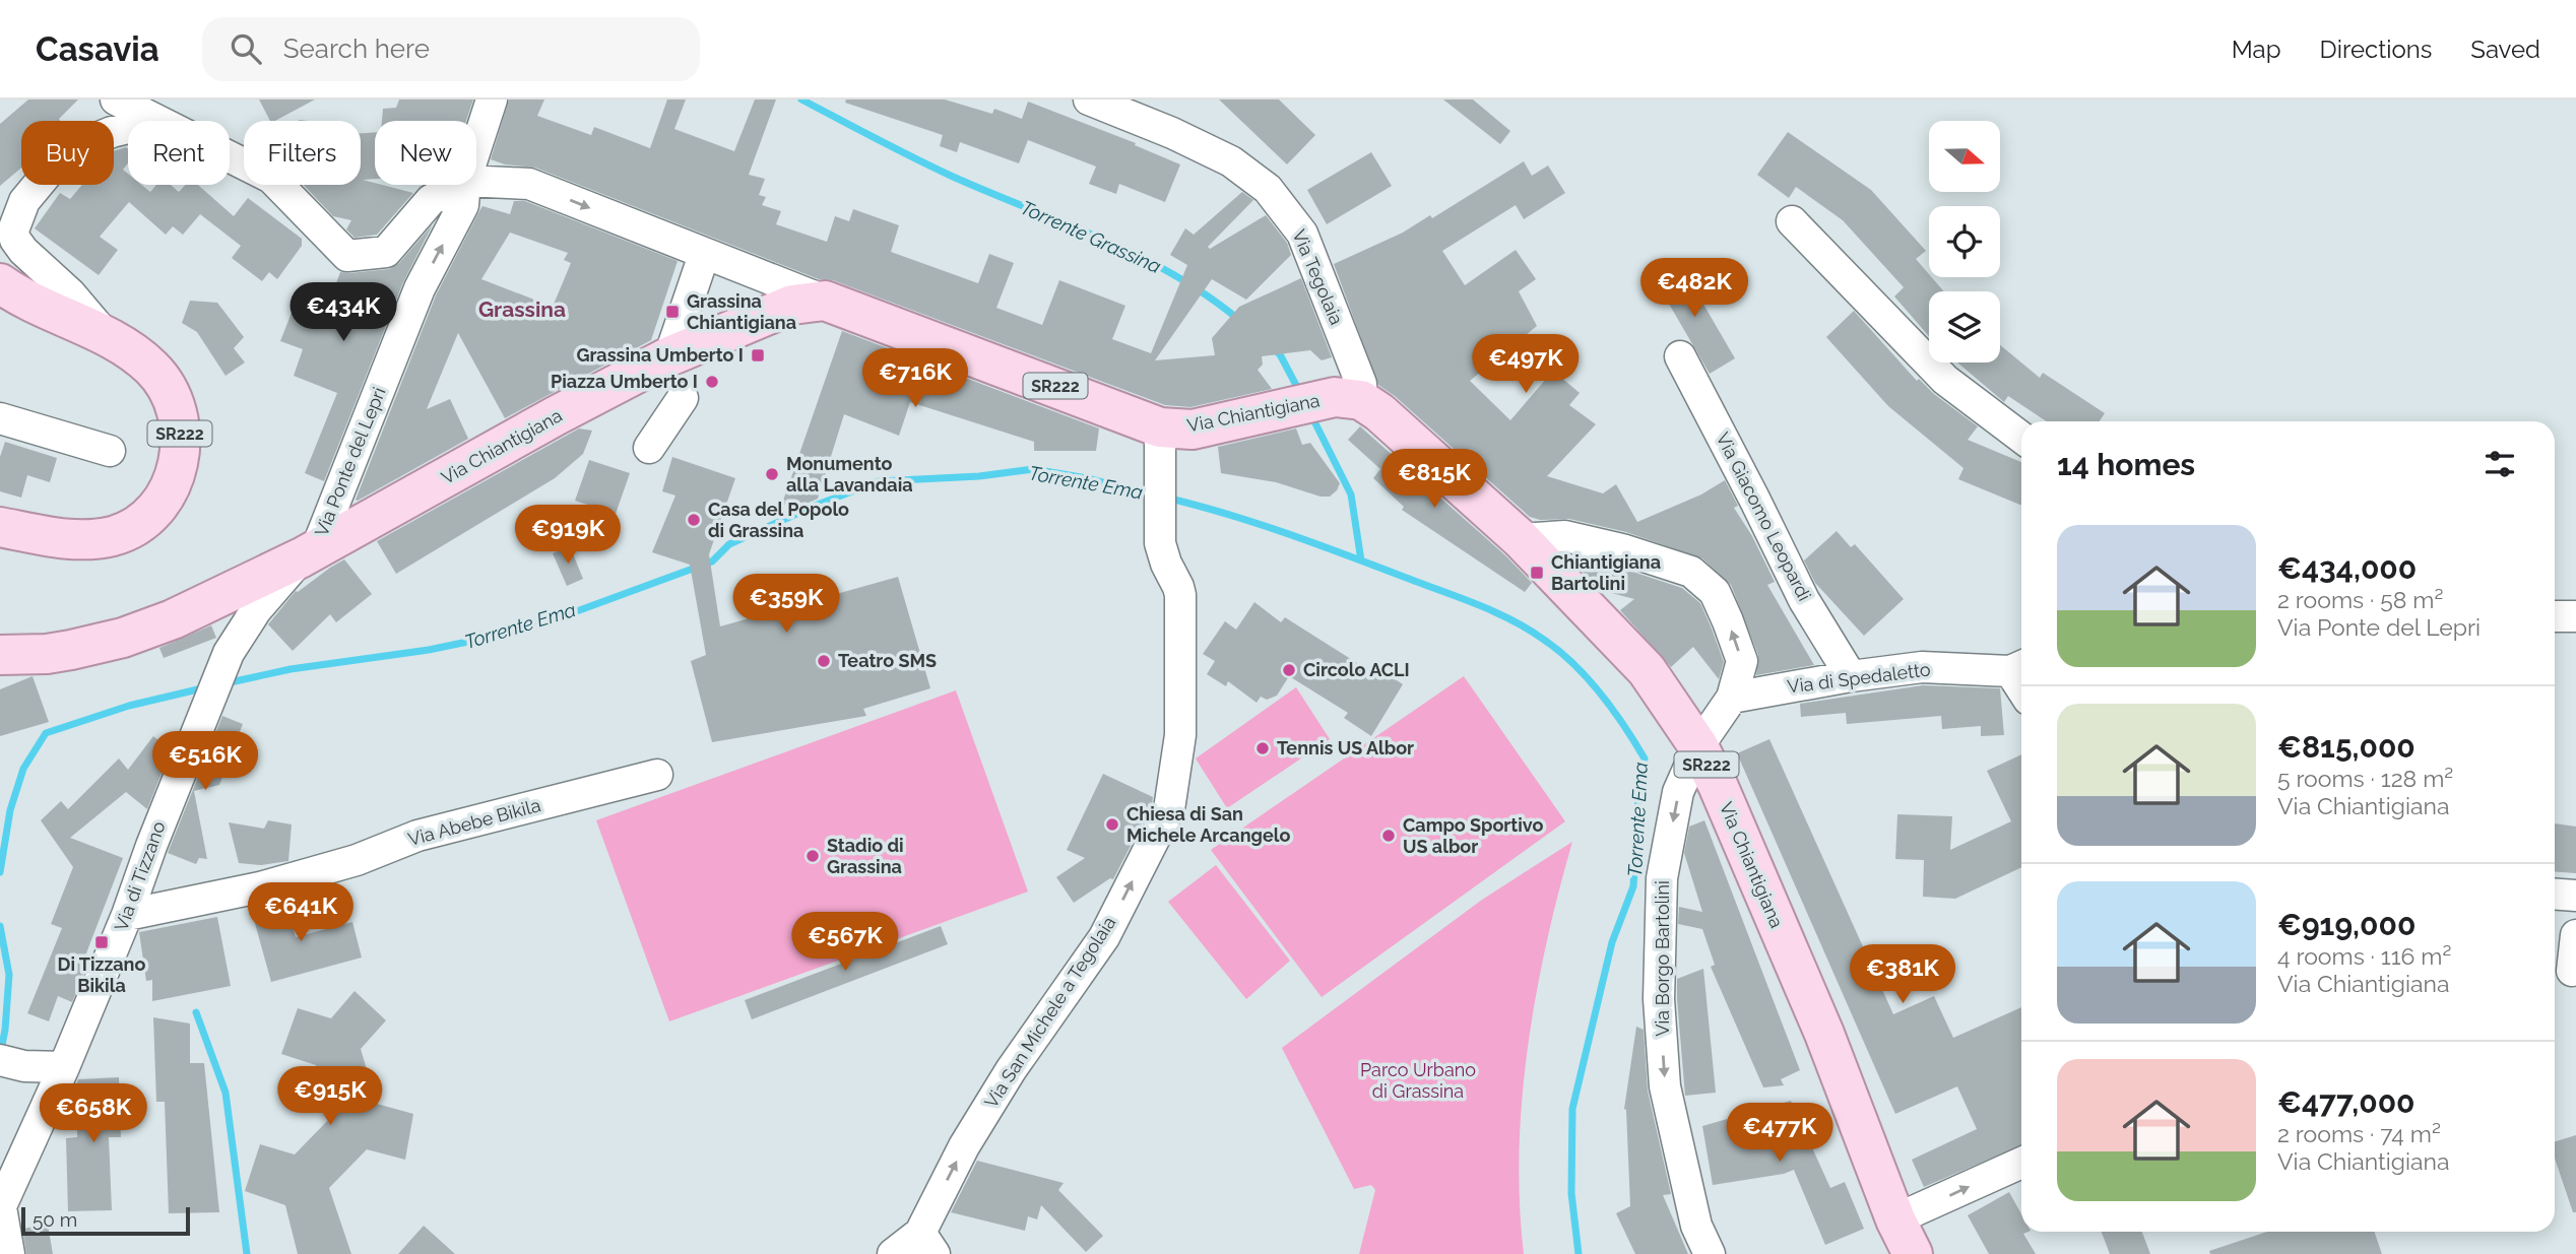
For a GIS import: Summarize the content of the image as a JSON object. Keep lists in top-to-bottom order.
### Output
{
  "streets": {
    "main road": ["SR222", "Via Chiantigiana"],
    "street": [
      "Via Tegolaia",
      "Via Ponte del Lepri",
      "Via Giacomo Leopardi",
      "Via di Spedaletto",
      "Via Abebe Bikila",
      "Via di Tizzano",
      "Via Borgo Bartolini",
      "Via San Michele a Tegolaia"
    ]
  },
  "crossings": [
    ["Via Tegolaia", "Via Chiantigiana"],
    ["Via Chiantigiana", "Via Ponte del Lepri"],
    ["Via Chiantigiana", "Via di Tizzano"],
    ["Via Chiantigiana", "Via Borgo Bartolini"],
    ["Via Chiantigiana", "Via San Michele a Tegolaia"],
    ["Via Ponte del Lepri", "Via di Tizzano"],
    ["Via Giacomo Leopardi", "Via di Spedaletto"],
    ["Via di Spedaletto", "Via Borgo Bartolini"],
    ["Via Abebe Bikila", "Via di Tizzano"]
  ],
  "one_way": ["Via Ponte del Lepri", "Via San Michele a Tegolaia"],
  "districts": ["Grassina"],
  "water": ["Torrente Grassina", "Torrente Ema"],
  "parks": ["Parco Urbano di Grassina"],
  "places": {
    "transit": [
      "Grassina Chiantigiana",
      "Grassina Umberto I",
      "Chiantigiana Bartolini",
      "Di Tizzano Bikila"
    ],
    "other": [
      "Piazza Umberto I",
      "Monumento alla Lavandaia",
      "Casa del Popolo di Grassina",
      "Teatro SMS",
      "Circolo ACLI",
      "Tennis US Albor",
      "Chiesa di San Michele Arcangelo",
      "Campo Sportivo US albor",
      "Stadio di Grassina"
    ]
  },
  "scale_bar": "50 m",
  "north": "right",
  "page": {
    "header": "Casavia",
    "search": "Search here",
    "nav": ["Map", "Directions", "Saved"],
    "chip": [
      "Buy",
      "Rent",
      "Filters",
      "New"
    ],
    "price": [
      "€482K",
      "€434K",
      "€497K",
      "€716K",
      "€815K",
      "€919K",
      "€359K",
      "€516K",
      "€641K",
      "€567K",
      "€381K",
      "€915K",
      "€658K",
      "€477K"
    ],
    "heading": "14 homes",
    "list": [
      {
        "name": "€434,000",
        "note": "2 rooms · 58 m² · Via Ponte del Lepri"
      },
      {
        "name": "€815,000",
        "note": "5 rooms · 128 m² · Via Chiantigiana"
      },
      {
        "name": "€919,000",
        "note": "4 rooms · 116 m² · Via Chiantigiana"
      },
      {
        "name": "€477,000",
        "note": "2 rooms · 74 m² · Via Chiantigiana"
      }
    ],
    "scale": "50 m"
  }
}
